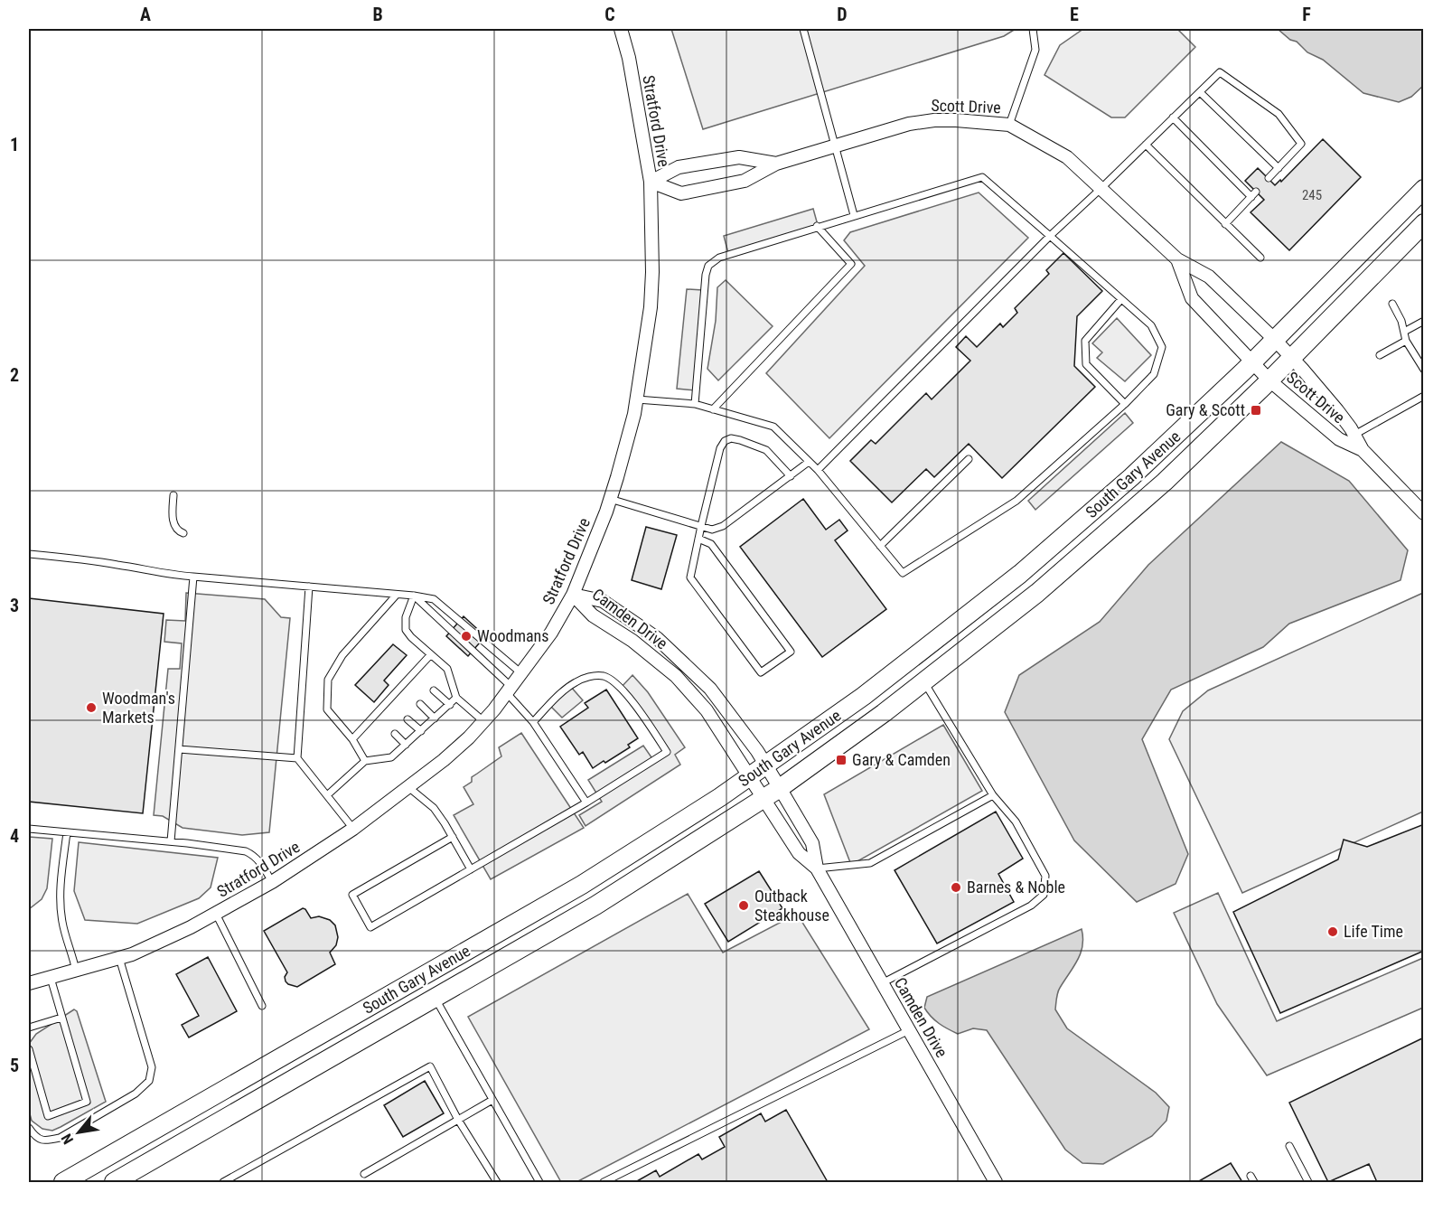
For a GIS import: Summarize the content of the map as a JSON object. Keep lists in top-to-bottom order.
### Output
{
  "streets": {
    "main road": ["South Gary Avenue"],
    "street": ["Scott Drive", "Stratford Drive", "Camden Drive"]
  },
  "crossings": [
    ["Scott Drive", "Stratford Drive"],
    ["Scott Drive", "South Gary Avenue"],
    ["Stratford Drive", "Camden Drive"],
    ["South Gary Avenue", "Camden Drive"]
  ],
  "places": {
    "transit": ["Gary & Scott", "Gary & Camden"],
    "other": [
      "Woodmans",
      "Woodman's Markets",
      "Barnes & Noble",
      "Outback Steakhouse",
      "Life Time"
    ]
  },
  "house_numbers": ["245"],
  "north": "bottom left",
  "grid": {
    "columns": [
      "A",
      "B",
      "C",
      "D",
      "E",
      "F"
    ],
    "rows": [
      "1",
      "2",
      "3",
      "4",
      "5"
    ]
  }
}
